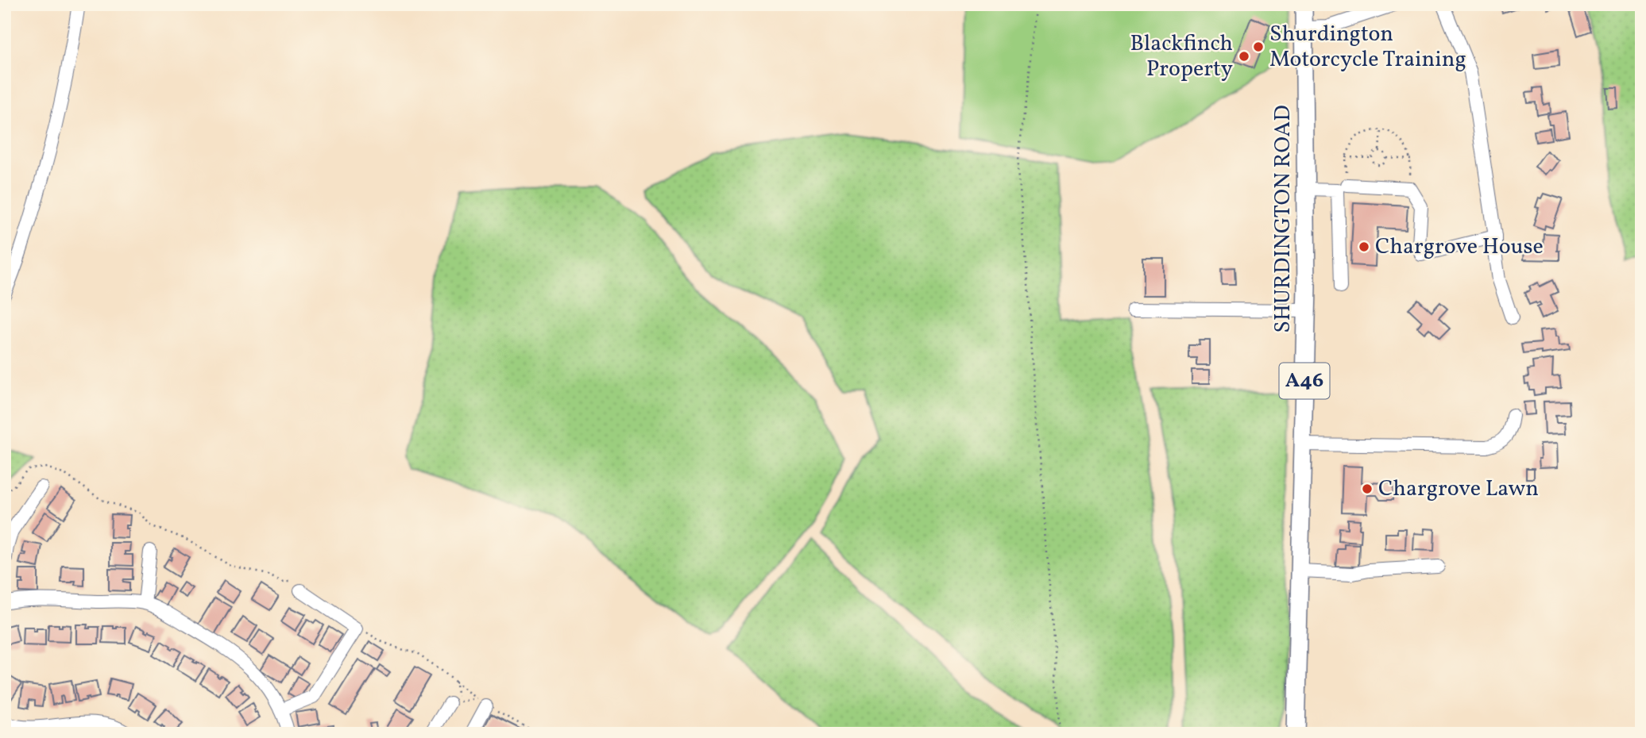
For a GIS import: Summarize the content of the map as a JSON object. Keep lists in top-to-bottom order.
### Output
{
  "streets": {
    "main road": ["SHURDINGTON ROAD", "A46"]
  },
  "places": [
    "Shurdington Motorcycle Training",
    "Blackfinch Property",
    "Chargrove House",
    "Chargrove Lawn"
  ]
}
